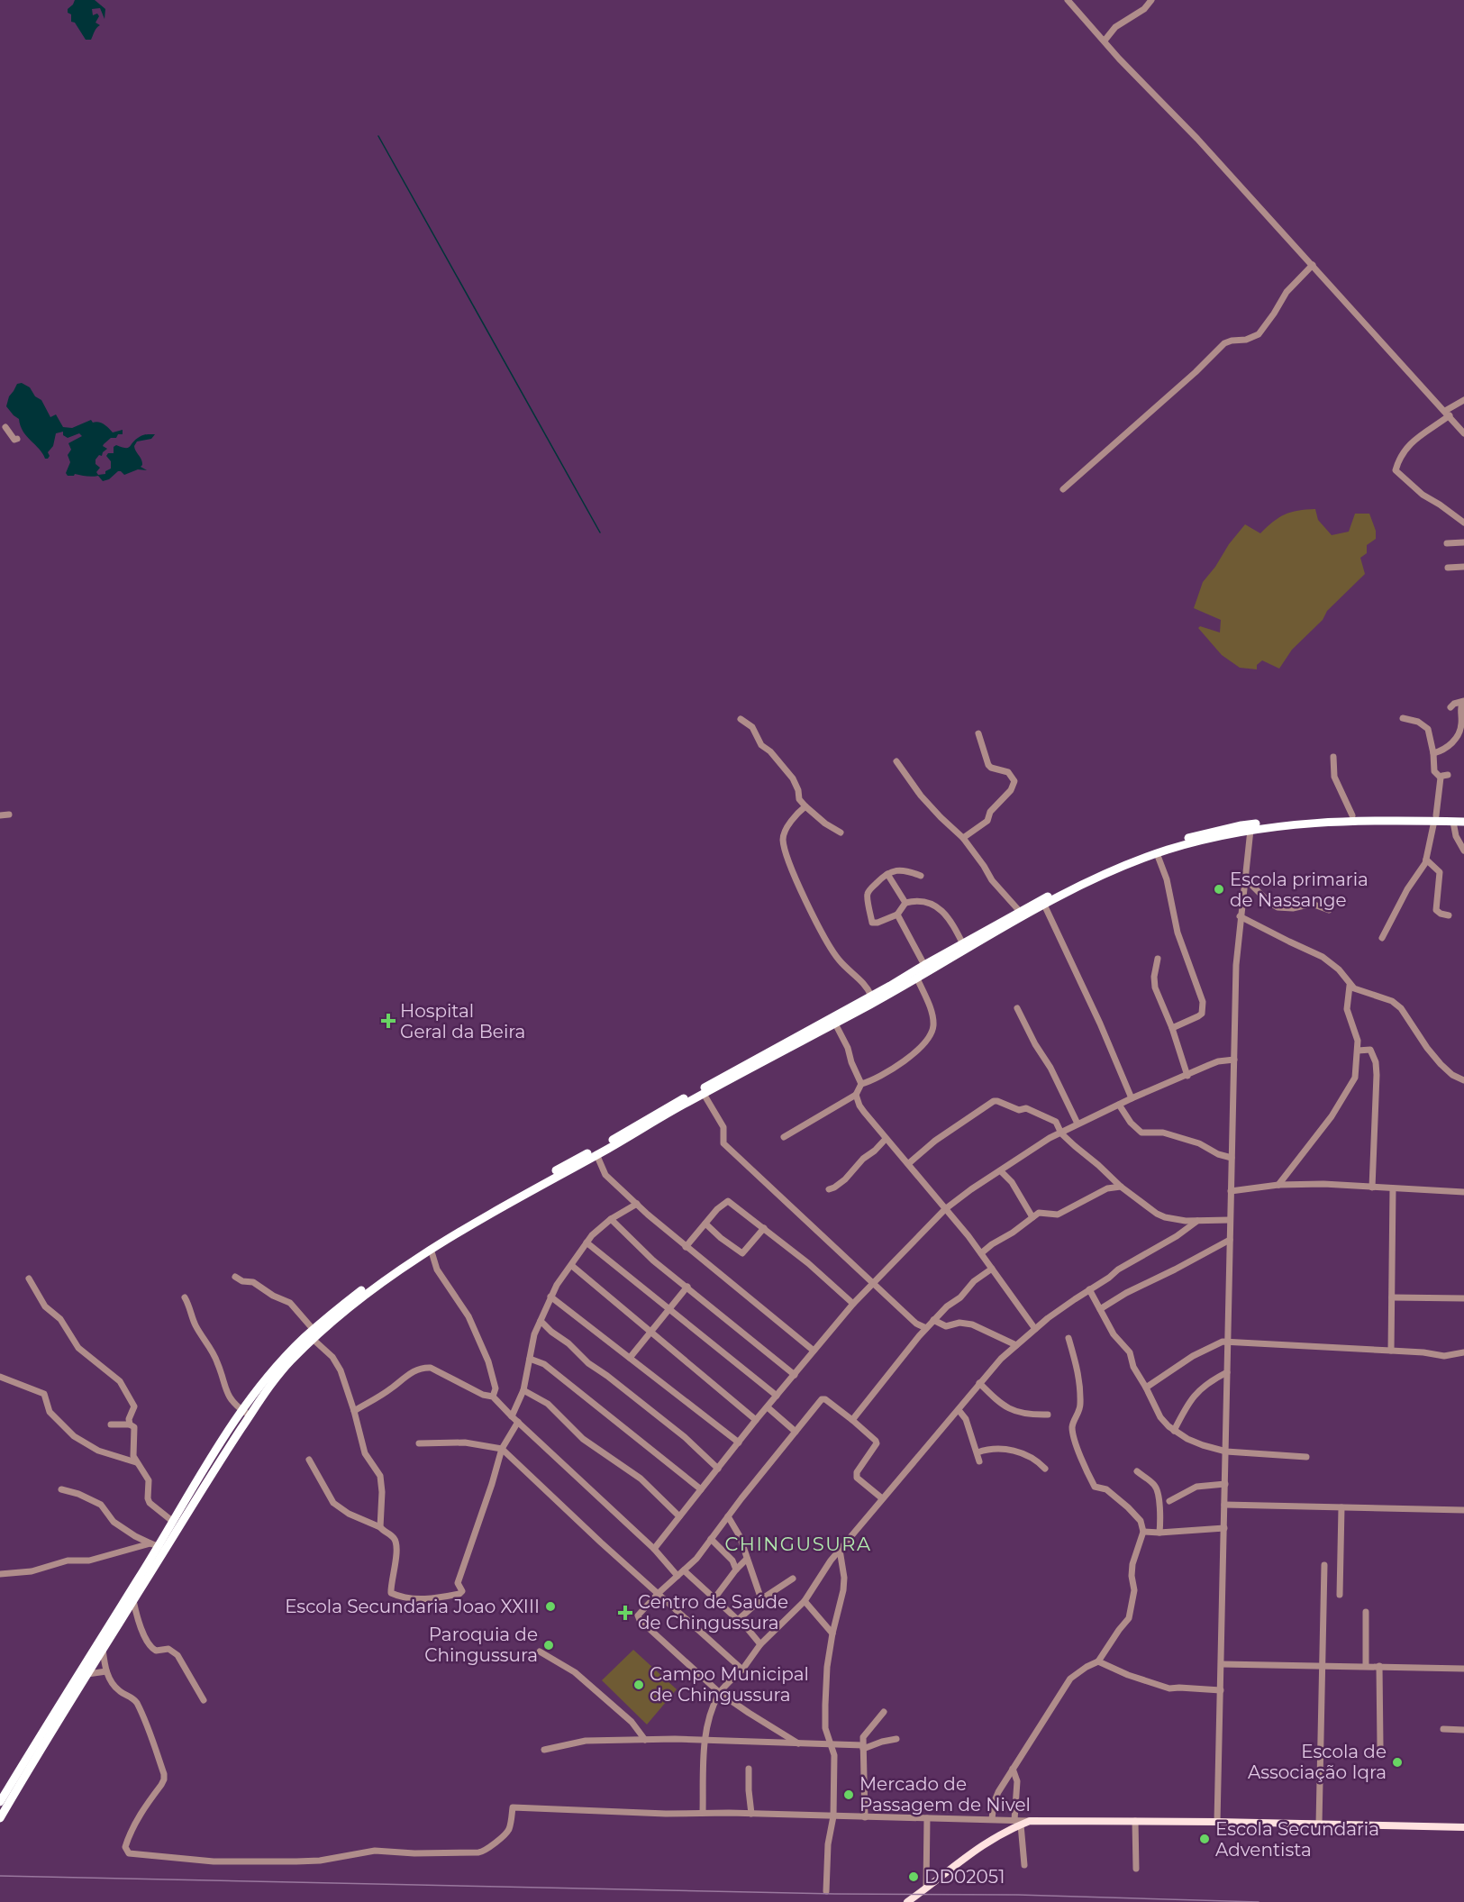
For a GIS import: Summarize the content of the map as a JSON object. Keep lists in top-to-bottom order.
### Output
{
  "districts": ["CHINGUSURA"],
  "places": {
    "other": [
      "Escola primaria de Nassange",
      "Escola Secundaria Joao XXIII",
      "Paroquia de Chingussura",
      "Campo Municipal de Chingussura",
      "Escola de Associação Iqra",
      "Mercado de Passagem de Nivel",
      "Escola Secundaria Adventista",
      "DD02051"
    ],
    "health": ["Hospital Geral da Beira", "Centro de Saúde de Chingussura"]
  }
}
